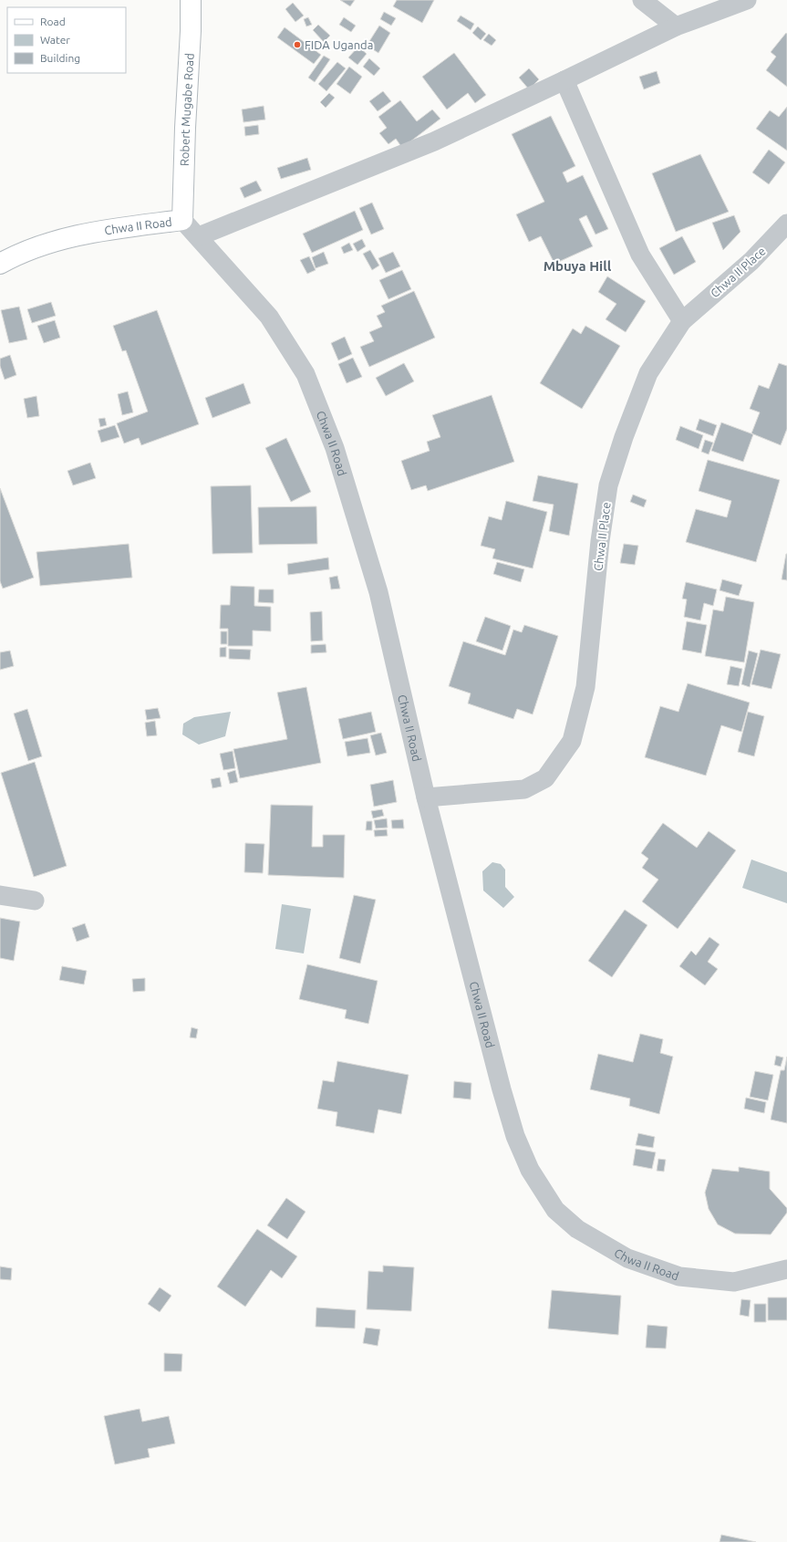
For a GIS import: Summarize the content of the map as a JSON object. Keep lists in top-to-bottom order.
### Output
{
  "streets": {
    "street": ["Robert Mugabe Road", "Chwa II Road", "Chwa II Place"]
  },
  "crossings": [
    ["Robert Mugabe Road", "Chwa II Road"],
    ["Chwa II Road", "Chwa II Place"]
  ],
  "districts": ["Mbuya Hill"],
  "places": ["FIDA Uganda"],
  "legend": ["Road", "Water", "Building"]
}
